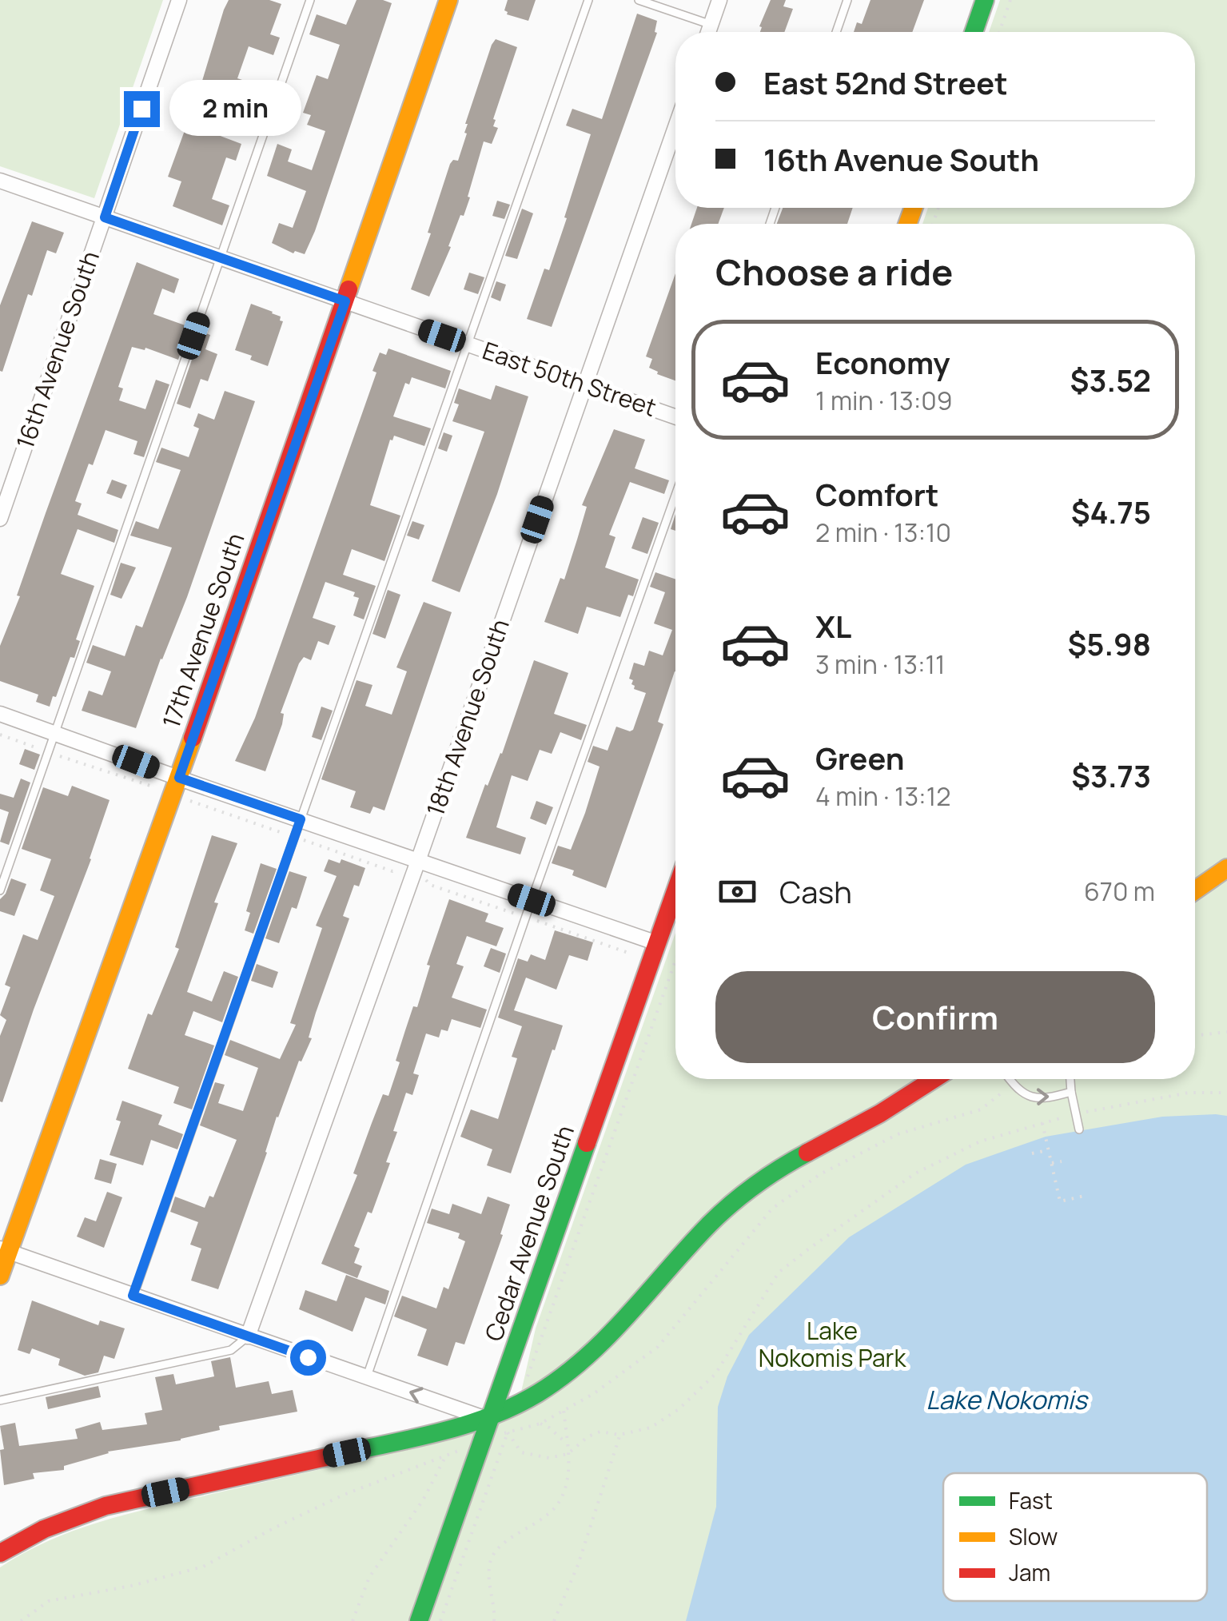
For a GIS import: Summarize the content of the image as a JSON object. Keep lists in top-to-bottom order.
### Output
{
  "streets": {
    "street": [
      "16th Avenue South",
      "East 50th Street",
      "17th Avenue South",
      "18th Avenue South",
      "Cedar Avenue South"
    ]
  },
  "crossings": [
    ["16th Avenue South", "East 50th Street"],
    ["East 50th Street", "17th Avenue South"],
    ["East 50th Street", "18th Avenue South"]
  ],
  "water": ["Lake Nokomis"],
  "parks": ["Lake Nokomis Park"],
  "legend": ["Fast", "Slow", "Jam"],
  "page": {
    "banner": ["East 52nd Street", "16th Avenue South"],
    "bubble": "2 min",
    "heading": "Choose a ride",
    "list": [
      {
        "name": "Economy",
        "note": "1 min · 13:09",
        "value": "$3.52"
      },
      {
        "name": "Comfort",
        "note": "2 min · 13:10",
        "value": "$4.75"
      },
      {
        "name": "XL",
        "note": "3 min · 13:11",
        "value": "$5.98"
      },
      {
        "name": "Green",
        "note": "4 min · 13:12",
        "value": "$3.73"
      }
    ],
    "pay": ["Cash", "670 m"],
    "buttons": "Confirm"
  }
}
